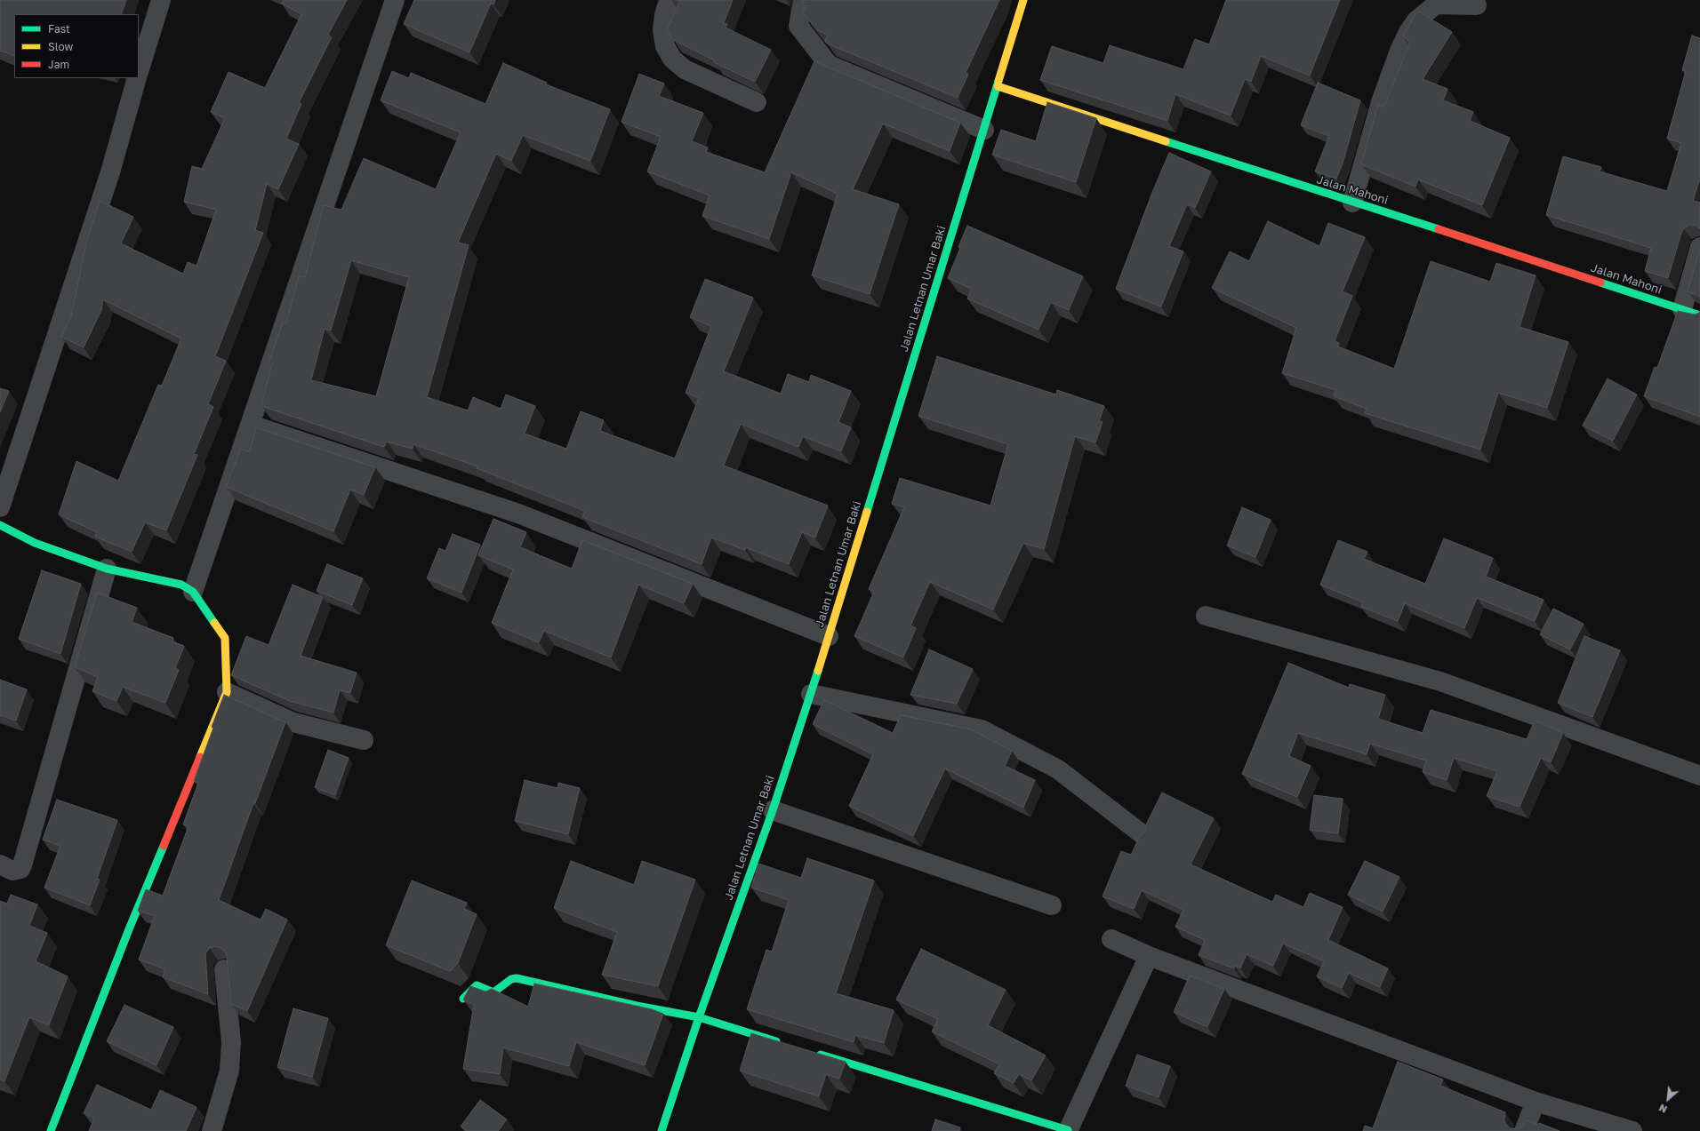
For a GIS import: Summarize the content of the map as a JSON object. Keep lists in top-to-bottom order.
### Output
{
  "streets": {
    "street": ["Jalan Mahoni", "Jalan Letnan Umar Baki"]
  },
  "crossings": [
    ["Jalan Mahoni", "Jalan Letnan Umar Baki"]
  ],
  "legend": ["Fast", "Slow", "Jam"],
  "north": "bottom left"
}
